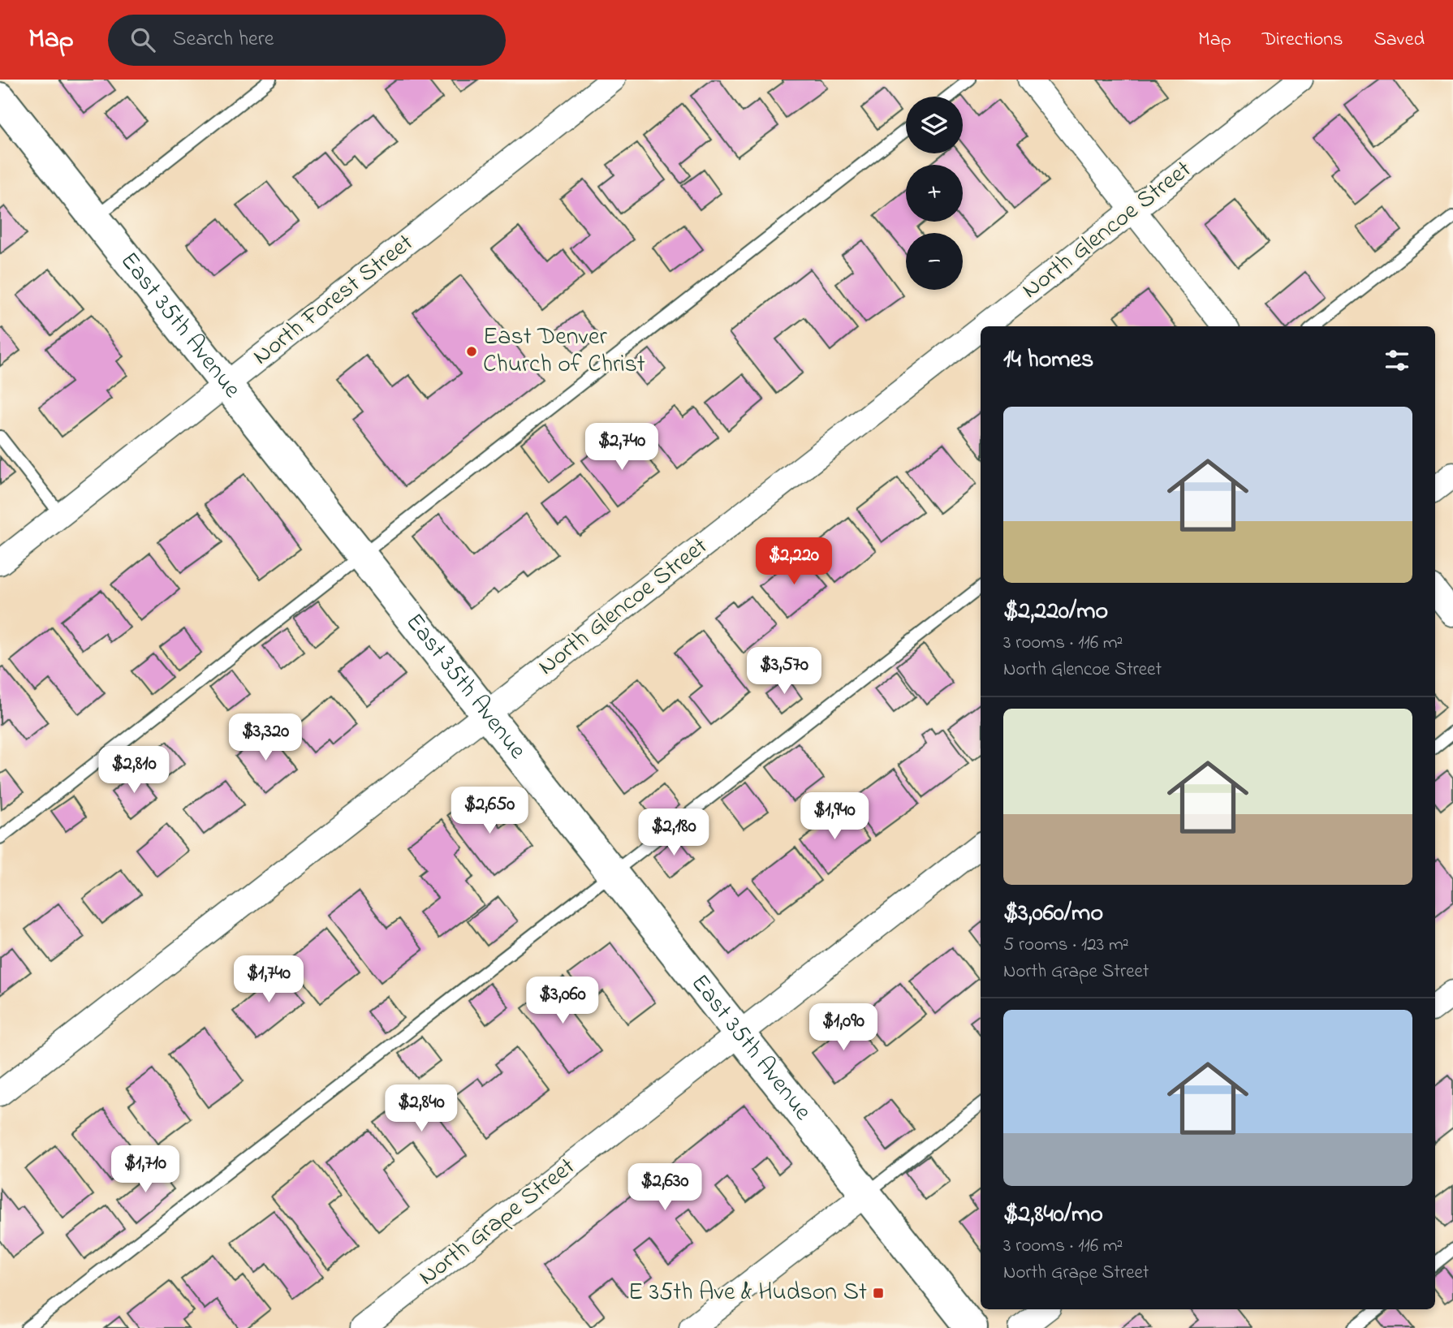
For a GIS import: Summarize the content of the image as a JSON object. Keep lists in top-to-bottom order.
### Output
{
  "streets": {
    "street": [
      "North Glencoe Street",
      "North Forest Street",
      "East 35th Avenue",
      "North Grape Street"
    ]
  },
  "crossings": [
    ["North Glencoe Street", "East 35th Avenue"],
    ["North Forest Street", "East 35th Avenue"],
    ["East 35th Avenue", "North Grape Street"]
  ],
  "places": {
    "other": ["East Denver Church of Christ"],
    "transit": ["E 35th Ave & Hudson St"]
  },
  "page": {
    "header": "Map",
    "search": "Search here",
    "nav": ["Map", "Directions", "Saved"],
    "map_buttons": ["+", "−"],
    "heading": "14 homes",
    "list": [
      {
        "name": "$2,220/mo",
        "note": "3 rooms · 116 m² · North Glencoe Street"
      },
      {
        "name": "$3,060/mo",
        "note": "5 rooms · 123 m² · North Grape Street"
      },
      {
        "name": "$2,840/mo",
        "note": "3 rooms · 116 m² · North Grape Street"
      }
    ],
    "price": [
      "$2,740",
      "$2,220",
      "$3,570",
      "$3,320",
      "$2,810",
      "$2,650",
      "$1,940",
      "$2,180",
      "$1,740",
      "$3,060",
      "$1,090",
      "$2,840",
      "$1,710",
      "$2,630"
    ]
  }
}
